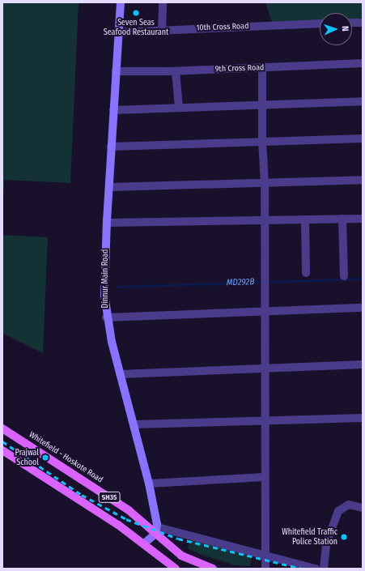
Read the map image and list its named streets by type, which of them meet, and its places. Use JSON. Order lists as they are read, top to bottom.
{
  "streets": {
    "main road": ["Whitefield - Hoskote Road", "SH35"],
    "street": ["10th Cross Road", "9th Cross Road", "Dinnur Main Road"]
  },
  "crossings": [
    ["10th Cross Road", "Dinnur Main Road"],
    ["9th Cross Road", "Dinnur Main Road"],
    ["Dinnur Main Road", "Whitefield - Hoskote Road"]
  ],
  "water": ["MD292B"],
  "places": ["Seven Seas Seafood Restaurant", "Prajwal School", "Whitefield Traffic Police Station"],
  "north": "right"
}
